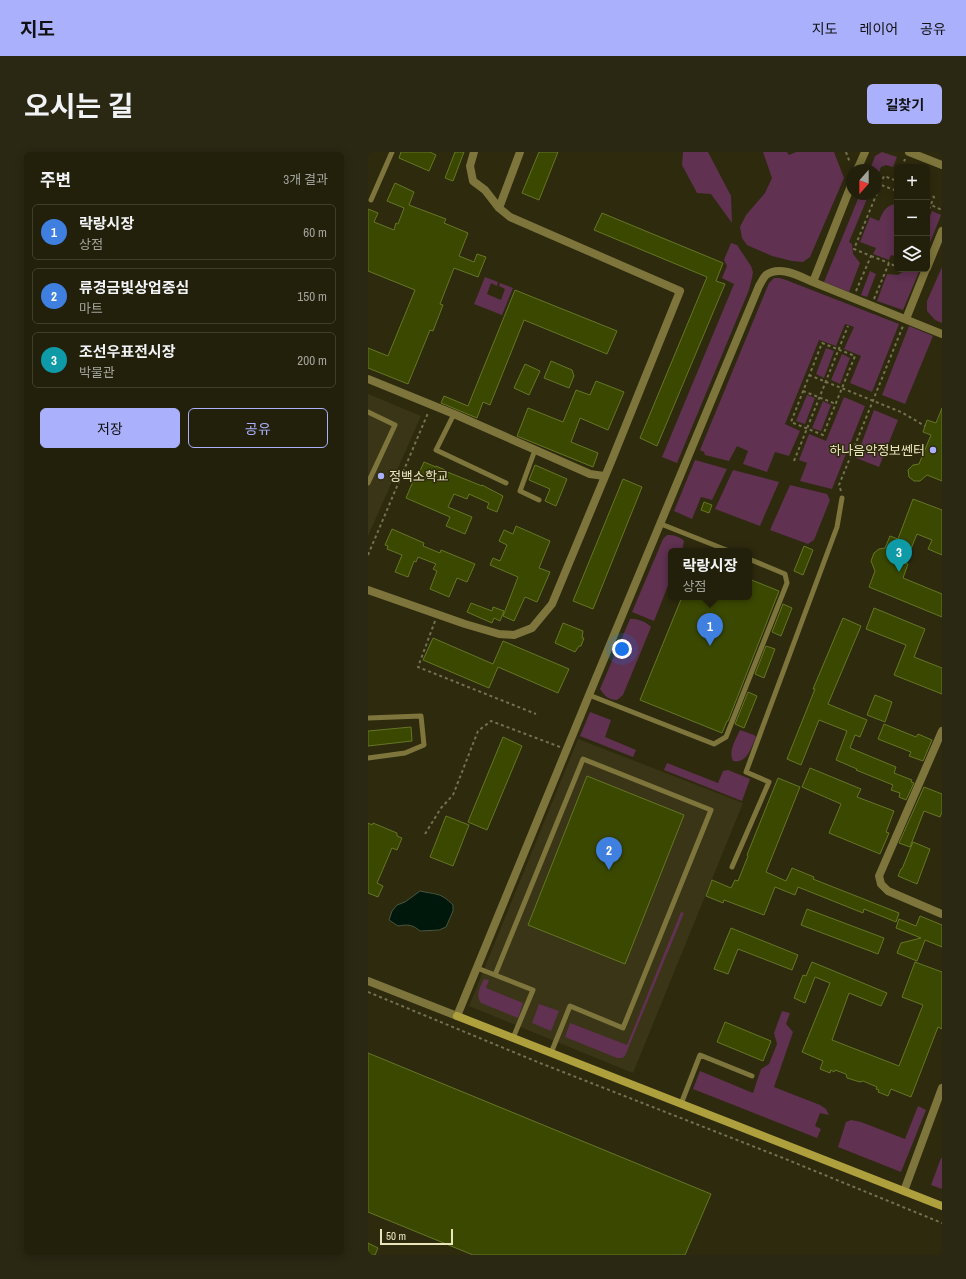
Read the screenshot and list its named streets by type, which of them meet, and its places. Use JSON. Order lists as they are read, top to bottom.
{
  "places": ["하나음악정보쎈터", "정백소학교"],
  "scale_bar": "50 m",
  "north": "bottom",
  "page": {
    "header": "지도",
    "nav": ["지도", "레이어", "공유"],
    "title": "오시는 길",
    "buttons": [
      "길찾기",
      ["저장", "공유"]
    ],
    "heading": ["주변", "3개 결과"],
    "map_buttons": ["+", "−"],
    "list": [
      {
        "mark": "1",
        "name": "락랑시장",
        "note": "상점",
        "value": "60 m"
      },
      {
        "mark": "2",
        "name": "류경금빛상업중심",
        "note": "마트",
        "value": "150 m"
      },
      {
        "mark": "3",
        "name": "조선우표전시장",
        "note": "박물관",
        "value": "200 m"
      }
    ],
    "pins": ["3", "1", "2"],
    "popup": ["락랑시장", "상점"],
    "scale": "50 m"
  }
}
